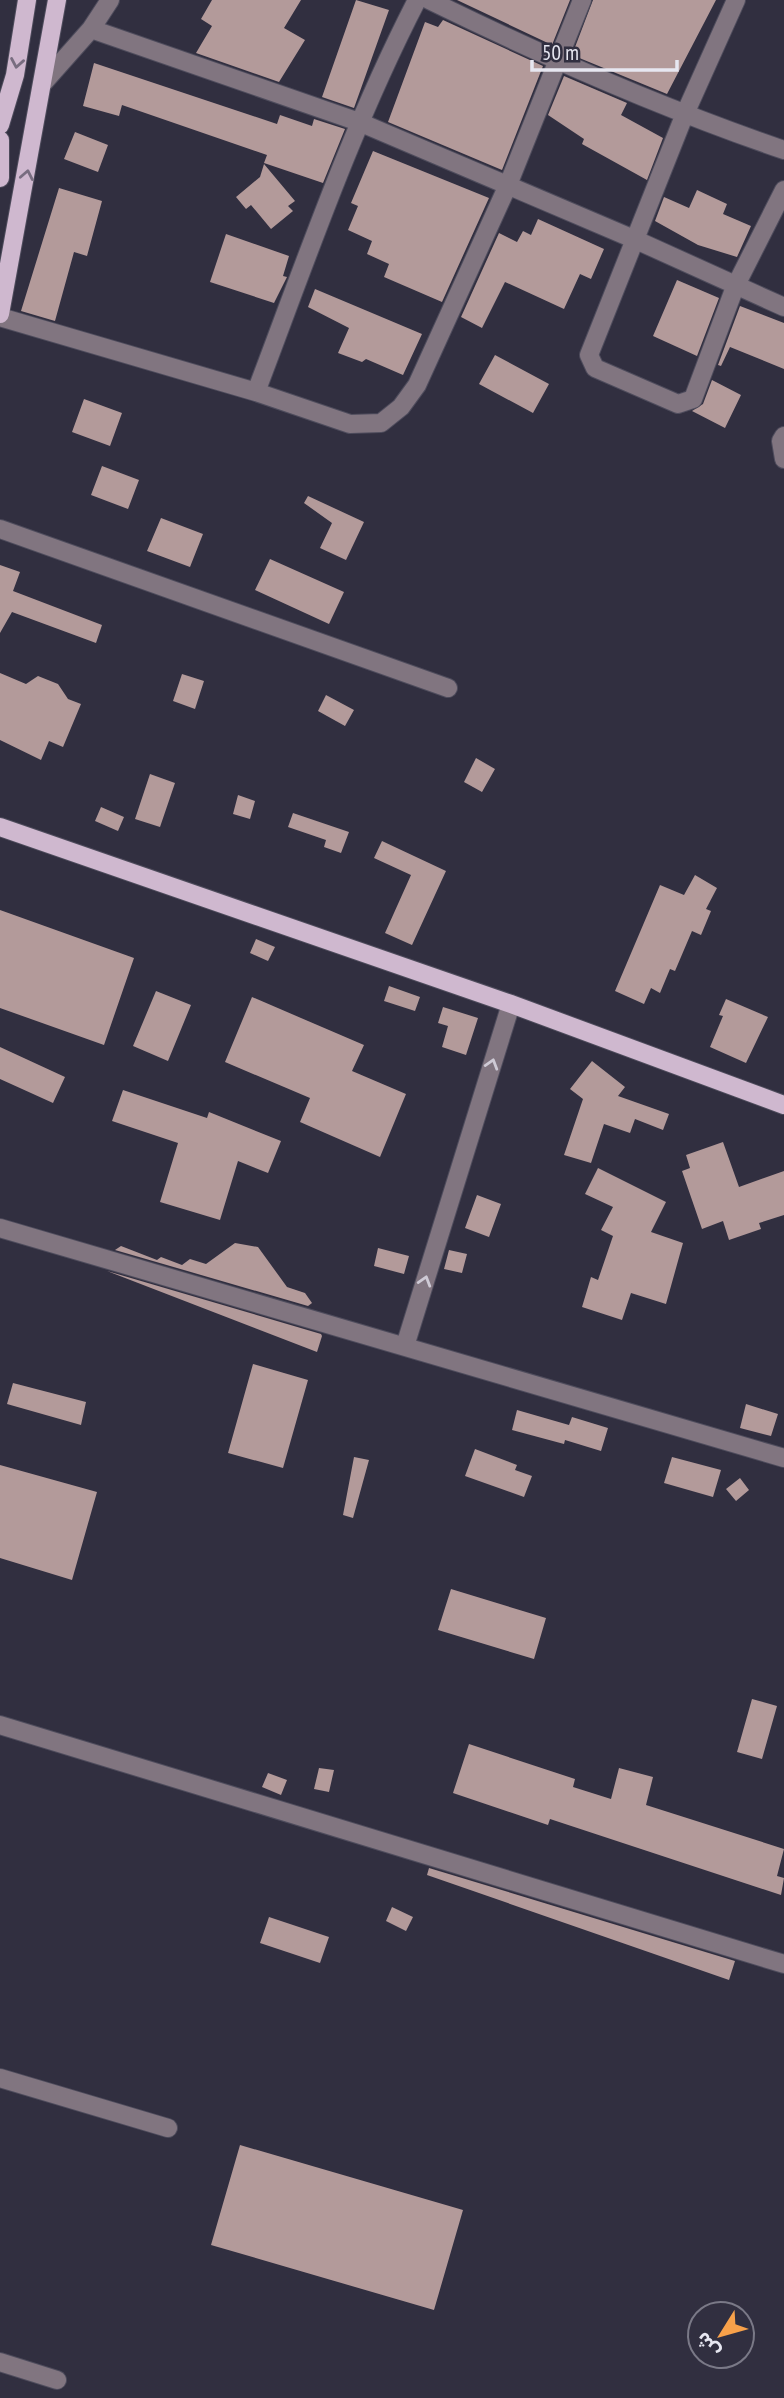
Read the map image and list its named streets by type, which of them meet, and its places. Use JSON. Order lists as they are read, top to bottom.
{
  "scale_bar": "50 m",
  "north": "bottom left"
}
